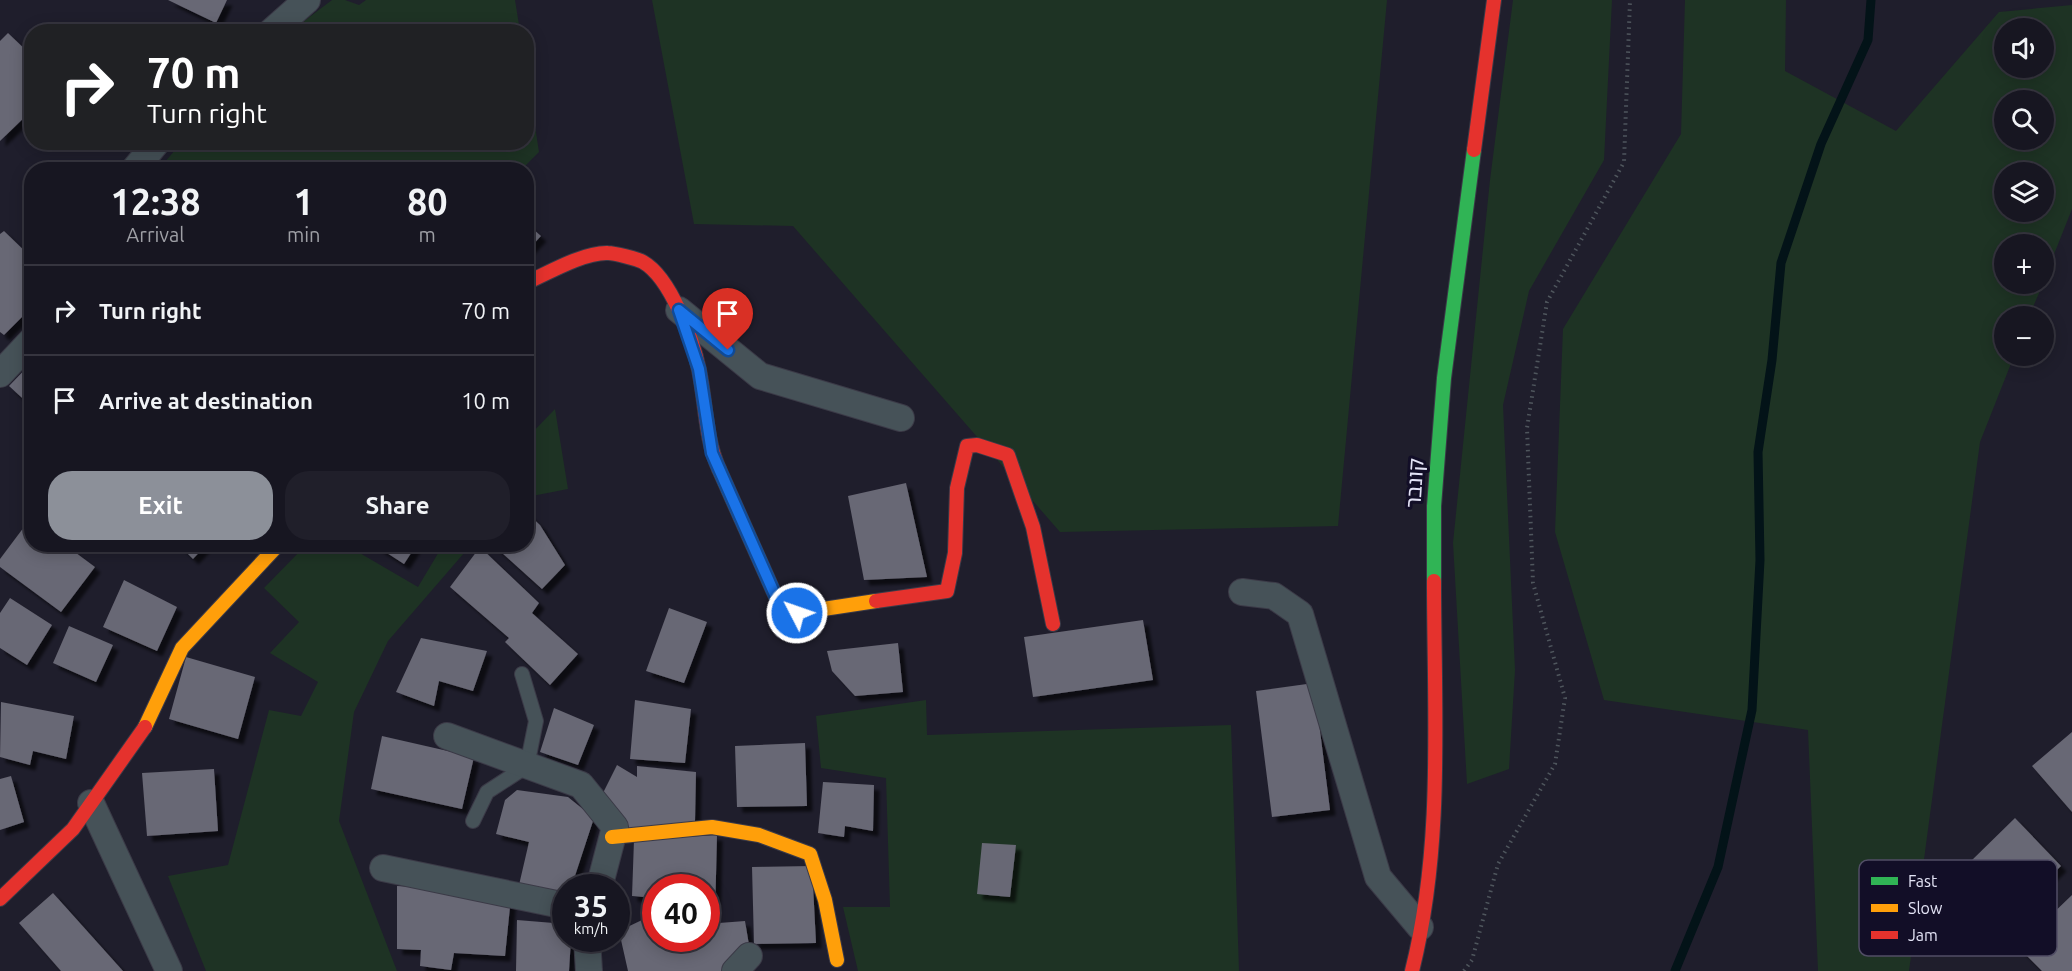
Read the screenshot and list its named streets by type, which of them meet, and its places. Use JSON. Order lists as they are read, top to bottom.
{
  "streets": {
    "street": ["קונבר"]
  },
  "legend": ["Fast", "Slow", "Jam"],
  "page": {
    "map_buttons": ["+", "−"],
    "turn": ["70 m", "Turn right"],
    "eta": [
      "12:38",
      "Arrival",
      "1",
      "min",
      "80",
      "m"
    ],
    "list": [
      {
        "name": "Turn right",
        "value": "70 m"
      },
      {
        "name": "Arrive at destination",
        "value": "10 m"
      }
    ],
    "buttons": ["Exit", "Share"],
    "speed": "35 km/h",
    "limit": "40"
  }
}
